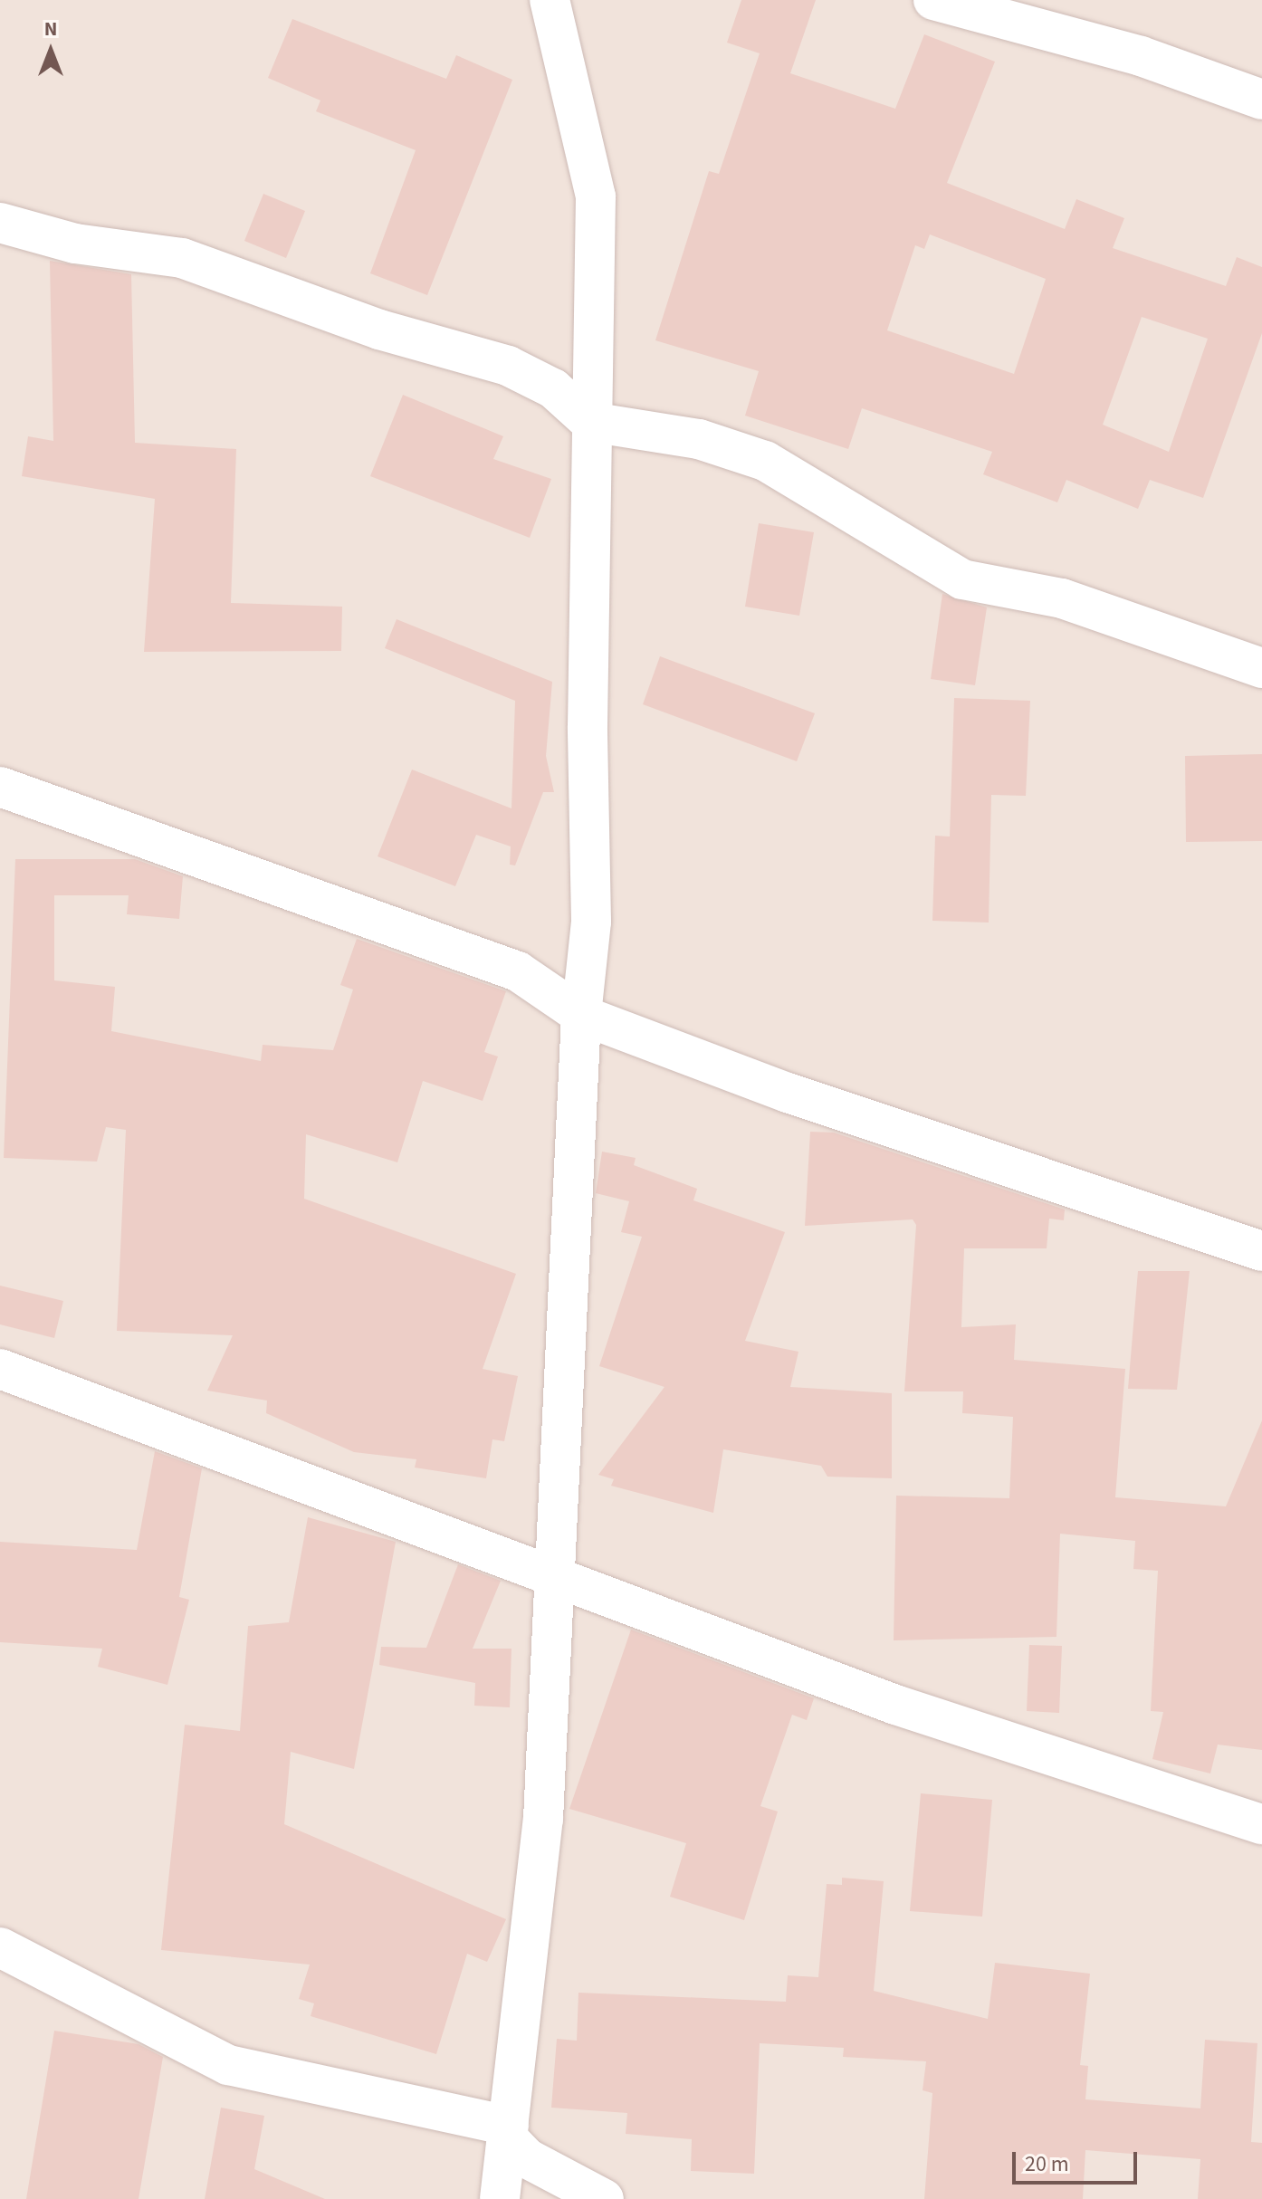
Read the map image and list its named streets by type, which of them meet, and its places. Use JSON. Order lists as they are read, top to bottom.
{
  "scale_bar": "20 m",
  "north": "top"
}
